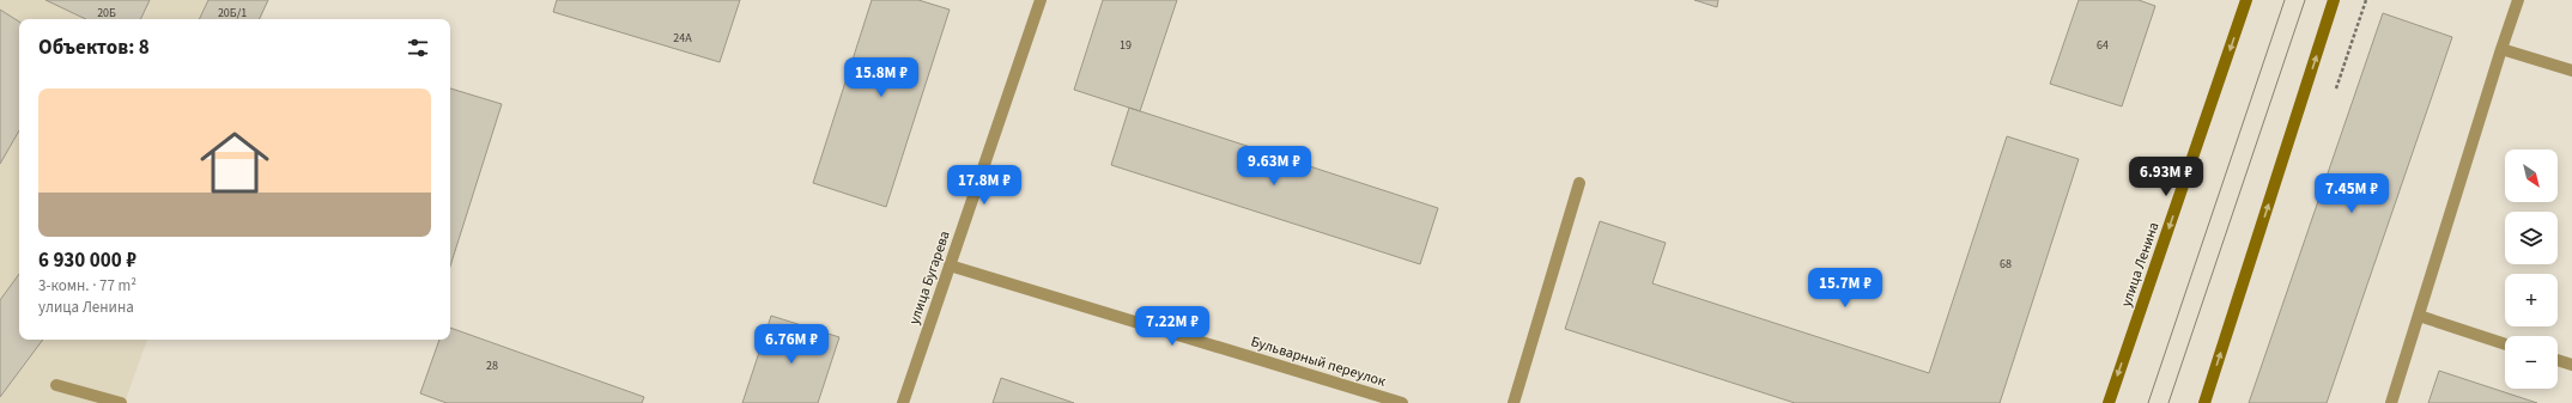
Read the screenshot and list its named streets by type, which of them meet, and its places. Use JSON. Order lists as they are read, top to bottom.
{
  "streets": {
    "main road": ["улица Ленина"],
    "street": ["улица Бугарева", "Бульварный переулок"]
  },
  "crossings": [
    ["улица Бугарева", "Бульварный переулок"]
  ],
  "house_numbers": [
    "20Б",
    "20Б/1",
    "24А",
    "19",
    "64",
    "68",
    "28"
  ],
  "north": "bottom right",
  "page": {
    "heading": "Объектов: 8",
    "price": [
      "15.8M ₽",
      "9.63M ₽",
      "6.93M ₽",
      "17.8M ₽",
      "7.45M ₽",
      "15.7M ₽",
      "7.22M ₽",
      "6.76M ₽"
    ],
    "list": [
      {
        "name": "6 930 000 ₽",
        "note": "3-комн. · 77 m² · улица Ленина"
      }
    ],
    "map_buttons": ["+", "−"]
  }
}
